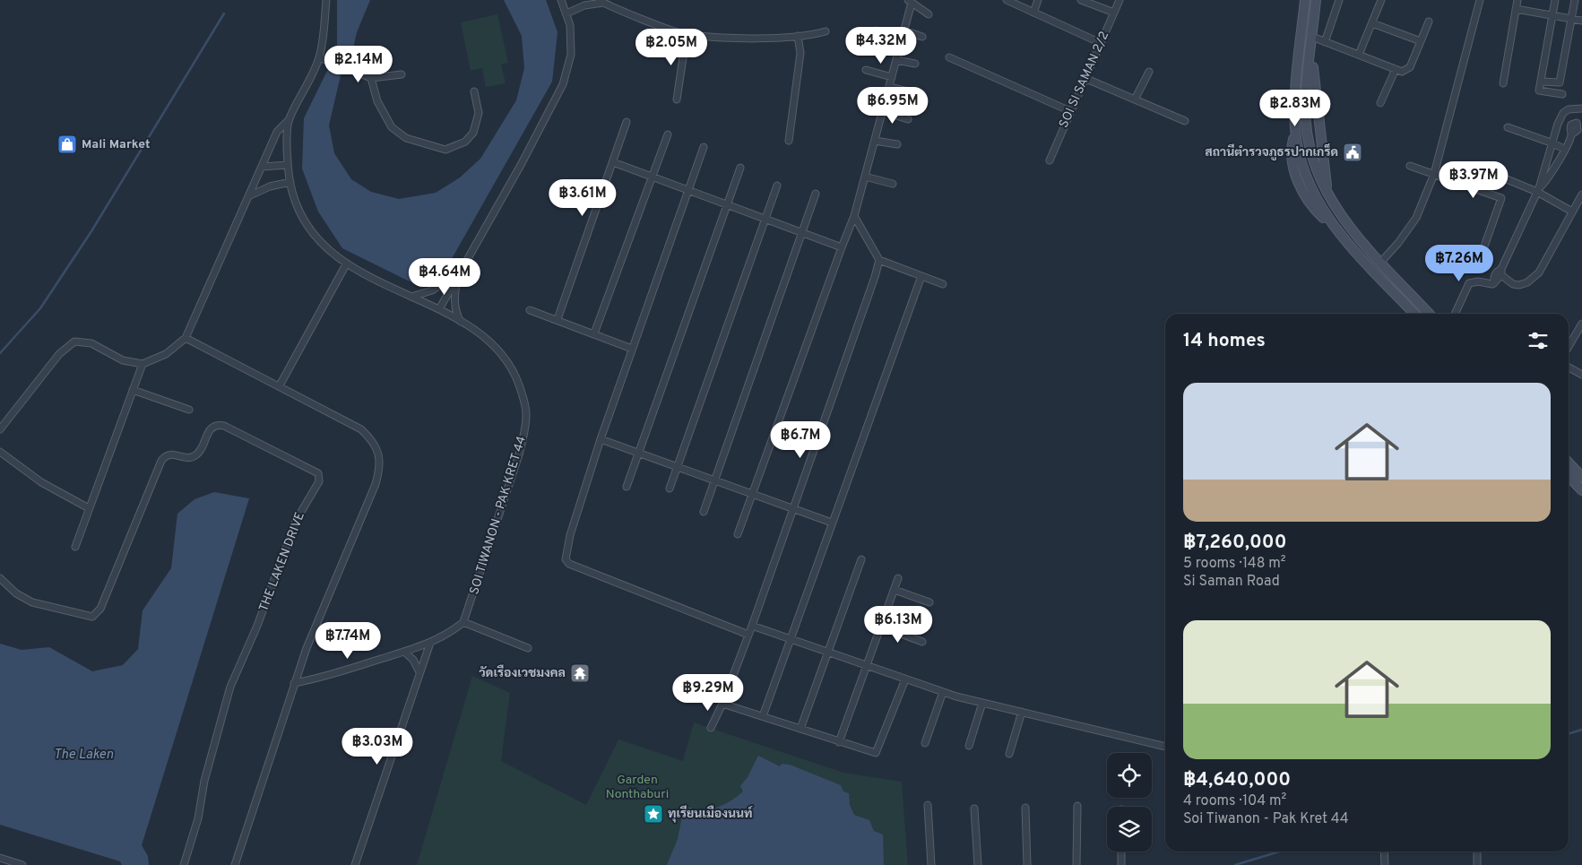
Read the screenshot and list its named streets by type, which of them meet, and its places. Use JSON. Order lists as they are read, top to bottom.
{
  "streets": {
    "street": ["SOI SI SAMAN 2/2", "SOI TIWANON - PAK KRET 44", "THE LAKEN DRIVE"]
  },
  "water": ["The Laken"],
  "parks": ["Garden Nonthaburi"],
  "places": {
    "shop": ["Mali Market"],
    "public building": ["สถานีตำรวจภูธรปากเกร็ด"],
    "temple": ["วัดเรืองเวชมงคล"],
    "place": ["ทุเรียนเมืองนนท์"]
  },
  "page": {
    "price": [
      "฿4.32M",
      "฿2.05M",
      "฿2.14M",
      "฿6.95M",
      "฿2.83M",
      "฿3.97M",
      "฿3.61M",
      "฿7.26M",
      "฿4.64M",
      "฿6.7M",
      "฿6.13M",
      "฿7.74M",
      "฿9.29M",
      "฿3.03M"
    ],
    "heading": "14 homes",
    "list": [
      {
        "name": "฿7,260,000",
        "note": "5 rooms · 148 m² · Si Saman Road"
      },
      {
        "name": "฿4,640,000",
        "note": "4 rooms · 104 m² · Soi Tiwanon - Pak Kret 44"
      }
    ]
  }
}
